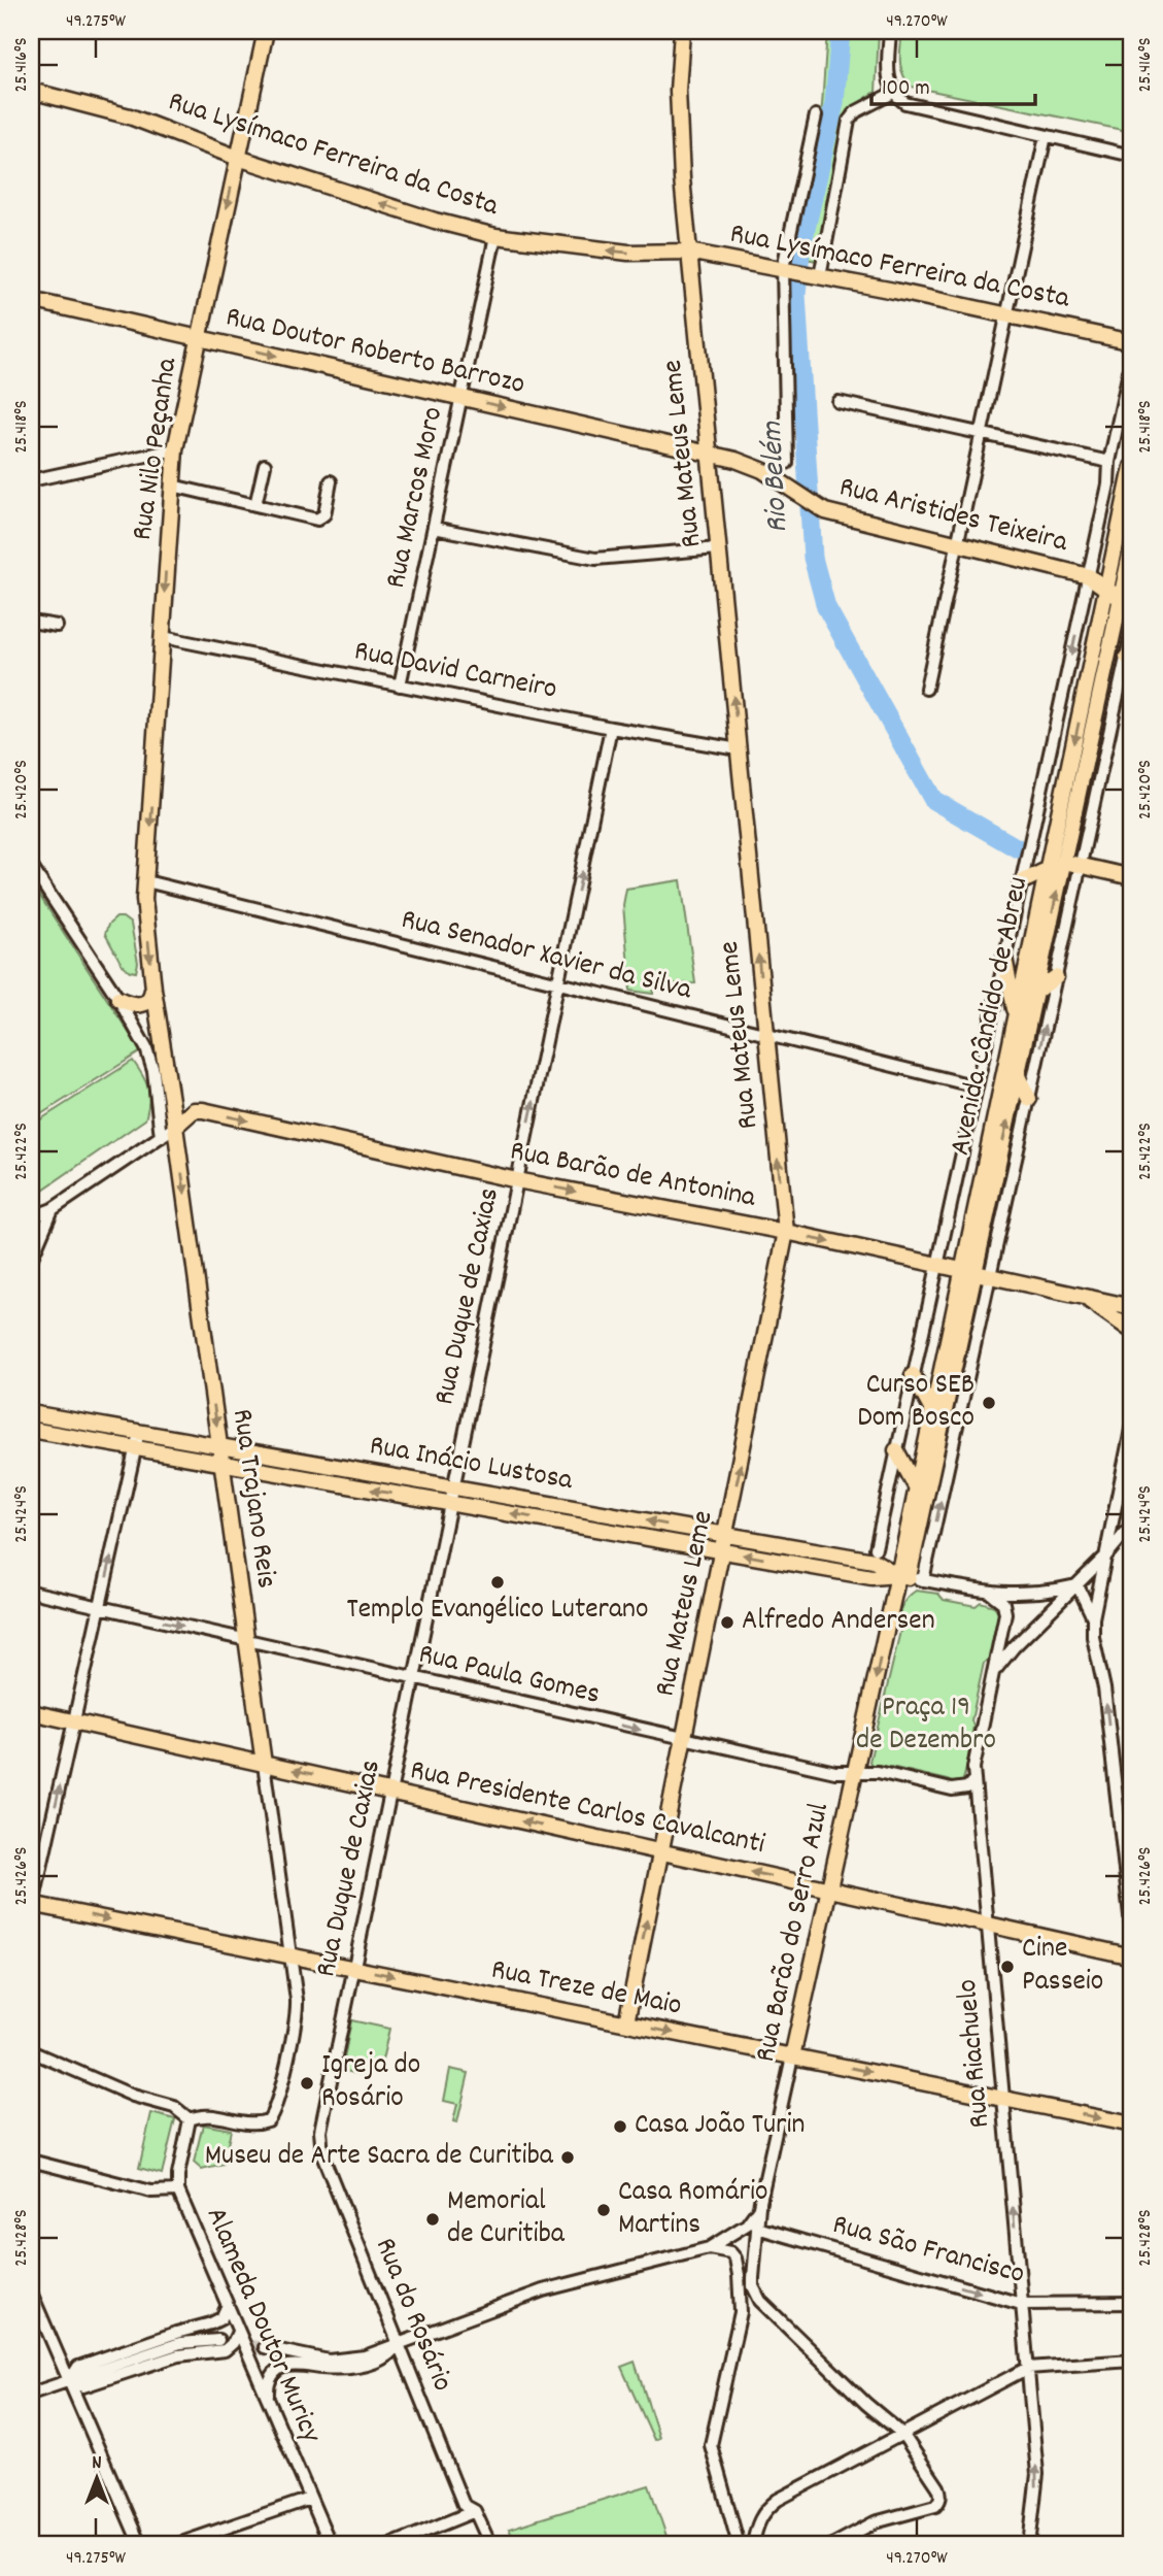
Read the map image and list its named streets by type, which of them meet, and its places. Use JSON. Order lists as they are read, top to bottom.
{
  "streets": {
    "main road": [
      "Rua Lysímaco Ferreira da Costa",
      "Rua Doutor Roberto Barrozo",
      "Rua Nilo Peçanha",
      "Rua Mateus Leme",
      "Rua Aristides Teixeira",
      "Avenida Cândido de Abreu",
      "Rua Barão de Antonina",
      "Rua Inácio Lustosa",
      "Rua Trajano Reis",
      "Rua Presidente Carlos Cavalcanti",
      "Rua Barão do Serro Azul",
      "Rua Treze de Maio"
    ],
    "street": [
      "Rua Marcos Moro",
      "Rua David Carneiro",
      "Rua Senador Xavier da Silva",
      "Rua Duque de Caxias",
      "Rua Paula Gomes",
      "Rua Riachuelo",
      "Rua São Francisco",
      "Rua do Rosário",
      "Alameda Doutor Muricy"
    ]
  },
  "crossings": [
    ["Rua Lysímaco Ferreira da Costa", "Rua Nilo Peçanha"],
    ["Rua Lysímaco Ferreira da Costa", "Rua Mateus Leme"],
    ["Rua Lysímaco Ferreira da Costa", "Rua Marcos Moro"],
    ["Rua Doutor Roberto Barrozo", "Rua Nilo Peçanha"],
    ["Rua Doutor Roberto Barrozo", "Rua Mateus Leme"],
    ["Rua Doutor Roberto Barrozo", "Rua Marcos Moro"],
    ["Rua Doutor Roberto Barrozo", "Rua Aristides Teixeira"],
    ["Rua Nilo Peçanha", "Rua David Carneiro"],
    ["Rua Nilo Peçanha", "Rua Senador Xavier da Silva"],
    ["Rua Nilo Peçanha", "Rua Trajano Reis"],
    ["Rua Mateus Leme", "Rua Aristides Teixeira"],
    ["Rua Mateus Leme", "Rua David Carneiro"],
    ["Rua Mateus Leme", "Rua Senador Xavier da Silva"],
    ["Rua Mateus Leme", "Rua Barão de Antonina"],
    ["Rua Mateus Leme", "Rua Inácio Lustosa"],
    ["Rua Mateus Leme", "Rua Paula Gomes"],
    ["Rua Mateus Leme", "Rua Presidente Carlos Cavalcanti"],
    ["Rua Mateus Leme", "Rua Treze de Maio"],
    ["Rua Marcos Moro", "Rua David Carneiro"],
    ["Rua Aristides Teixeira", "Avenida Cândido de Abreu"],
    ["Rua David Carneiro", "Rua Duque de Caxias"],
    ["Rua Senador Xavier da Silva", "Avenida Cândido de Abreu"],
    ["Rua Senador Xavier da Silva", "Rua Duque de Caxias"],
    ["Rua Senador Xavier da Silva", "Rua Trajano Reis"],
    ["Avenida Cândido de Abreu", "Rua Barão de Antonina"],
    ["Avenida Cândido de Abreu", "Rua Inácio Lustosa"],
    ["Avenida Cândido de Abreu", "Rua Barão do Serro Azul"],
    ["Rua Barão de Antonina", "Rua Duque de Caxias"],
    ["Rua Barão de Antonina", "Rua Trajano Reis"],
    ["Rua Duque de Caxias", "Rua Inácio Lustosa"],
    ["Rua Duque de Caxias", "Rua Paula Gomes"],
    ["Rua Duque de Caxias", "Rua Presidente Carlos Cavalcanti"],
    ["Rua Duque de Caxias", "Rua Treze de Maio"],
    ["Rua Duque de Caxias", "Rua do Rosário"],
    ["Rua Inácio Lustosa", "Rua Trajano Reis"],
    ["Rua Inácio Lustosa", "Rua Barão do Serro Azul"],
    ["Rua Inácio Lustosa", "Rua Riachuelo"],
    ["Rua Trajano Reis", "Rua Paula Gomes"],
    ["Rua Trajano Reis", "Rua Presidente Carlos Cavalcanti"],
    ["Rua Trajano Reis", "Rua Treze de Maio"],
    ["Rua Trajano Reis", "Alameda Doutor Muricy"],
    ["Rua Paula Gomes", "Rua Barão do Serro Azul"],
    ["Rua Paula Gomes", "Rua Riachuelo"],
    ["Rua Presidente Carlos Cavalcanti", "Rua Barão do Serro Azul"],
    ["Rua Presidente Carlos Cavalcanti", "Rua Riachuelo"],
    ["Rua Barão do Serro Azul", "Rua Treze de Maio"],
    ["Rua Barão do Serro Azul", "Rua São Francisco"],
    ["Rua Treze de Maio", "Rua Riachuelo"],
    ["Rua Riachuelo", "Rua São Francisco"]
  ],
  "one_way": [
    "Rua Lysímaco Ferreira da Costa",
    "Rua Doutor Roberto Barrozo",
    "Rua Nilo Peçanha",
    "Rua Mateus Leme",
    "Rua Barão de Antonina",
    "Rua Paula Gomes",
    "Rua Presidente Carlos Cavalcanti",
    "Rua Treze de Maio",
    "Rua Riachuelo",
    "Rua São Francisco"
  ],
  "water": ["Rio Belém"],
  "parks": ["Praça 19 de Dezembro"],
  "places": [
    "Curso SEB Dom Bosco",
    "Templo Evangélico Luterano",
    "Alfredo Andersen",
    "Cine Passeio",
    "Igreja do Rosário",
    "Casa João Turin",
    "Museu de Arte Sacra de Curitiba",
    "Casa Romário Martins",
    "Memorial de Curitiba"
  ],
  "scale_bar": "100 m",
  "north": "top",
  "coordinates": [
    "49.275°W",
    "49.270°W",
    "25.416°S",
    "25.418°S",
    "25.420°S",
    "25.422°S",
    "25.424°S",
    "25.426°S",
    "25.428°S"
  ]
}
